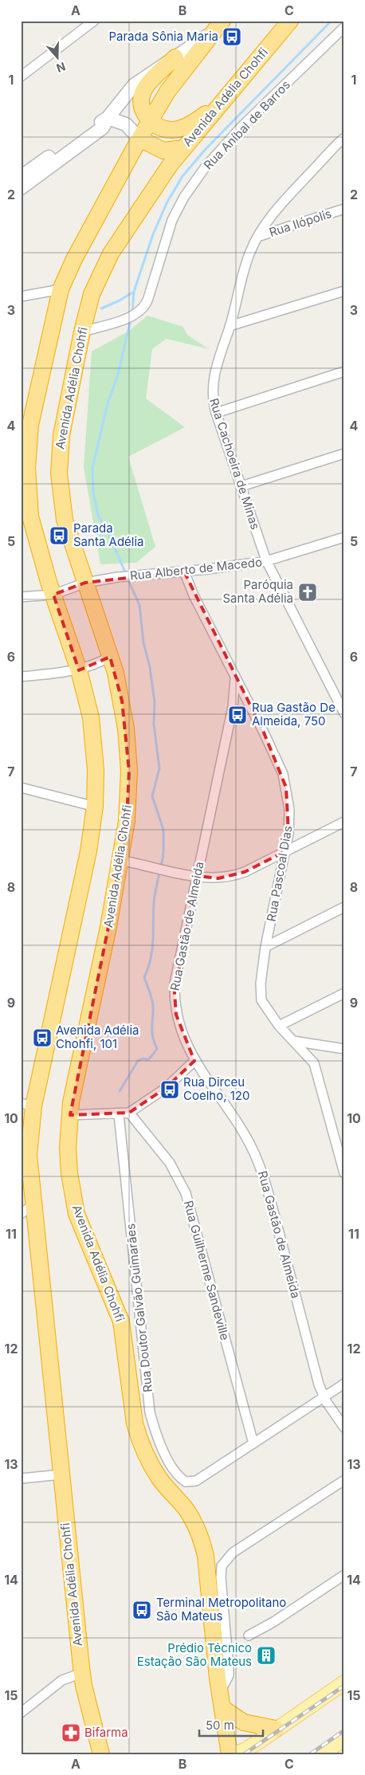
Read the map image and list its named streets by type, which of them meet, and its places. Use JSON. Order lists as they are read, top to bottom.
{
  "streets": {
    "highway": ["Avenida Adélia Chohfi"],
    "street": [
      "Rua Aníbal de Barros",
      "Rua Ilópolis",
      "Rua Cachoeira de Minas",
      "Rua Alberto de Macedo",
      "Rua Pascoal Dias",
      "Rua Gastão de Almeida",
      "Rua Guilherme Sandeville",
      "Rua Doutor Galvão Guimarães"
    ]
  },
  "crossings": [
    ["Avenida Adélia Chohfi", "Rua Aníbal de Barros"],
    ["Avenida Adélia Chohfi", "Rua Alberto de Macedo"],
    ["Rua Ilópolis", "Rua Cachoeira de Minas"],
    ["Rua Cachoeira de Minas", "Rua Alberto de Macedo"],
    ["Rua Alberto de Macedo", "Rua Pascoal Dias"],
    ["Rua Pascoal Dias", "Rua Gastão de Almeida"],
    ["Rua Guilherme Sandeville", "Rua Doutor Galvão Guimarães"]
  ],
  "places": {
    "bus stop": [
      "Parada Sônia Maria",
      "Parada Santa Adélia",
      "Rua Gastão De Almeida, 750",
      "Avenida Adélia Chohfi, 101",
      "Rua Dirceu Coelho, 120",
      "Terminal Metropolitano São Mateus"
    ],
    "church": ["Paróquia Santa Adélia"],
    "building": ["Prédio Técnico Estação São Mateus"],
    "pharmacy": ["Bifarma"]
  },
  "scale_bar": "50 m",
  "north": "bottom",
  "grid": {
    "columns": ["A", "B", "C"],
    "rows": [
      "1",
      "2",
      "3",
      "4",
      "5",
      "6",
      "7",
      "8",
      "9",
      "10",
      "11",
      "12",
      "13",
      "14",
      "15"
    ]
  }
}
